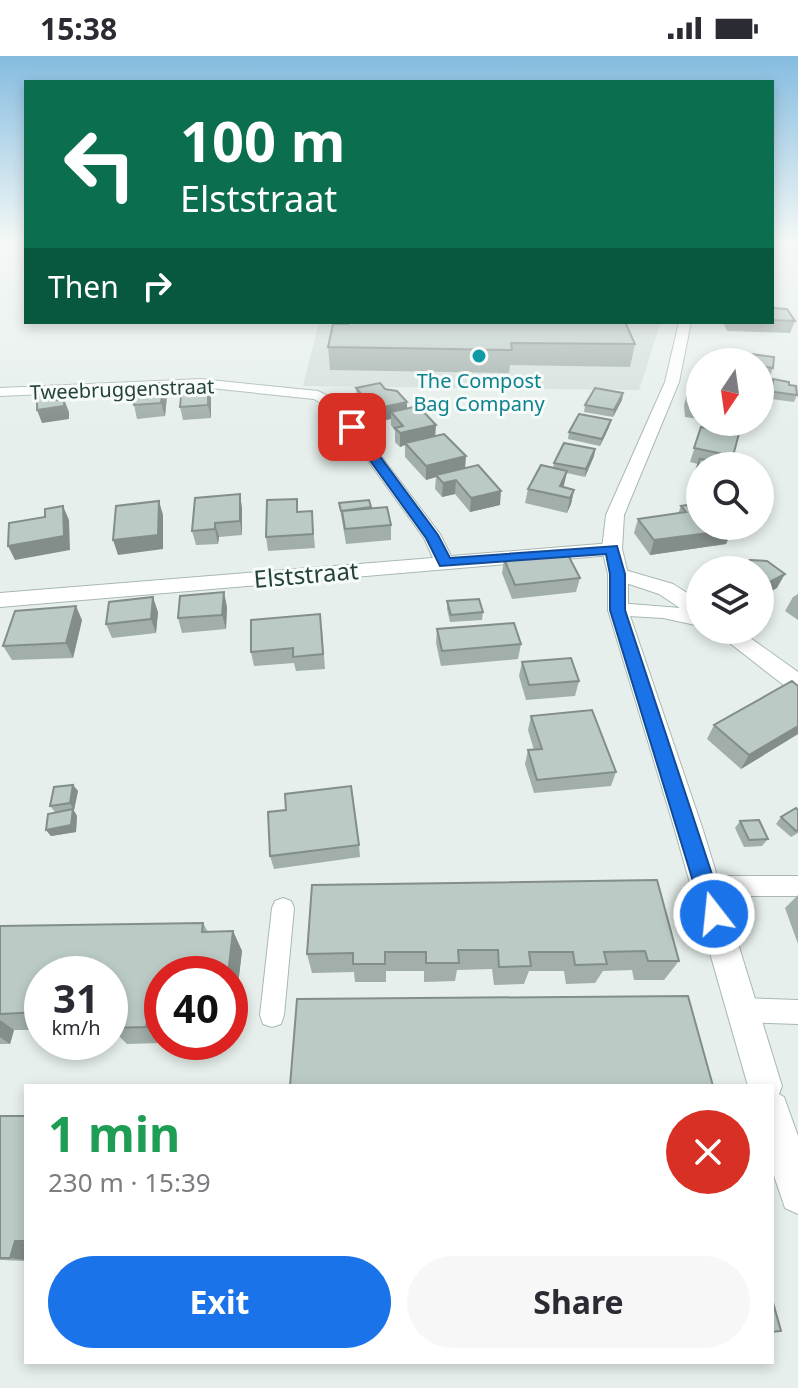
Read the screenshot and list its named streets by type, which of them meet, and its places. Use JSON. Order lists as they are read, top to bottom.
{
  "streets": {
    "street": ["Tweebruggenstraat", "Elststraat"]
  },
  "crossings": [
    ["Tweebruggenstraat", "Elststraat"]
  ],
  "places": ["The Compost Bag Company"],
  "north": "bottom",
  "page": {
    "status": "15:38",
    "turn": ["100 m", "Elststraat"],
    "then": "Then",
    "speed": "31 km/h",
    "limit": "40",
    "heading": ["1 min", "230 m · 15:39"],
    "buttons": ["Exit", "Share"]
  }
}
